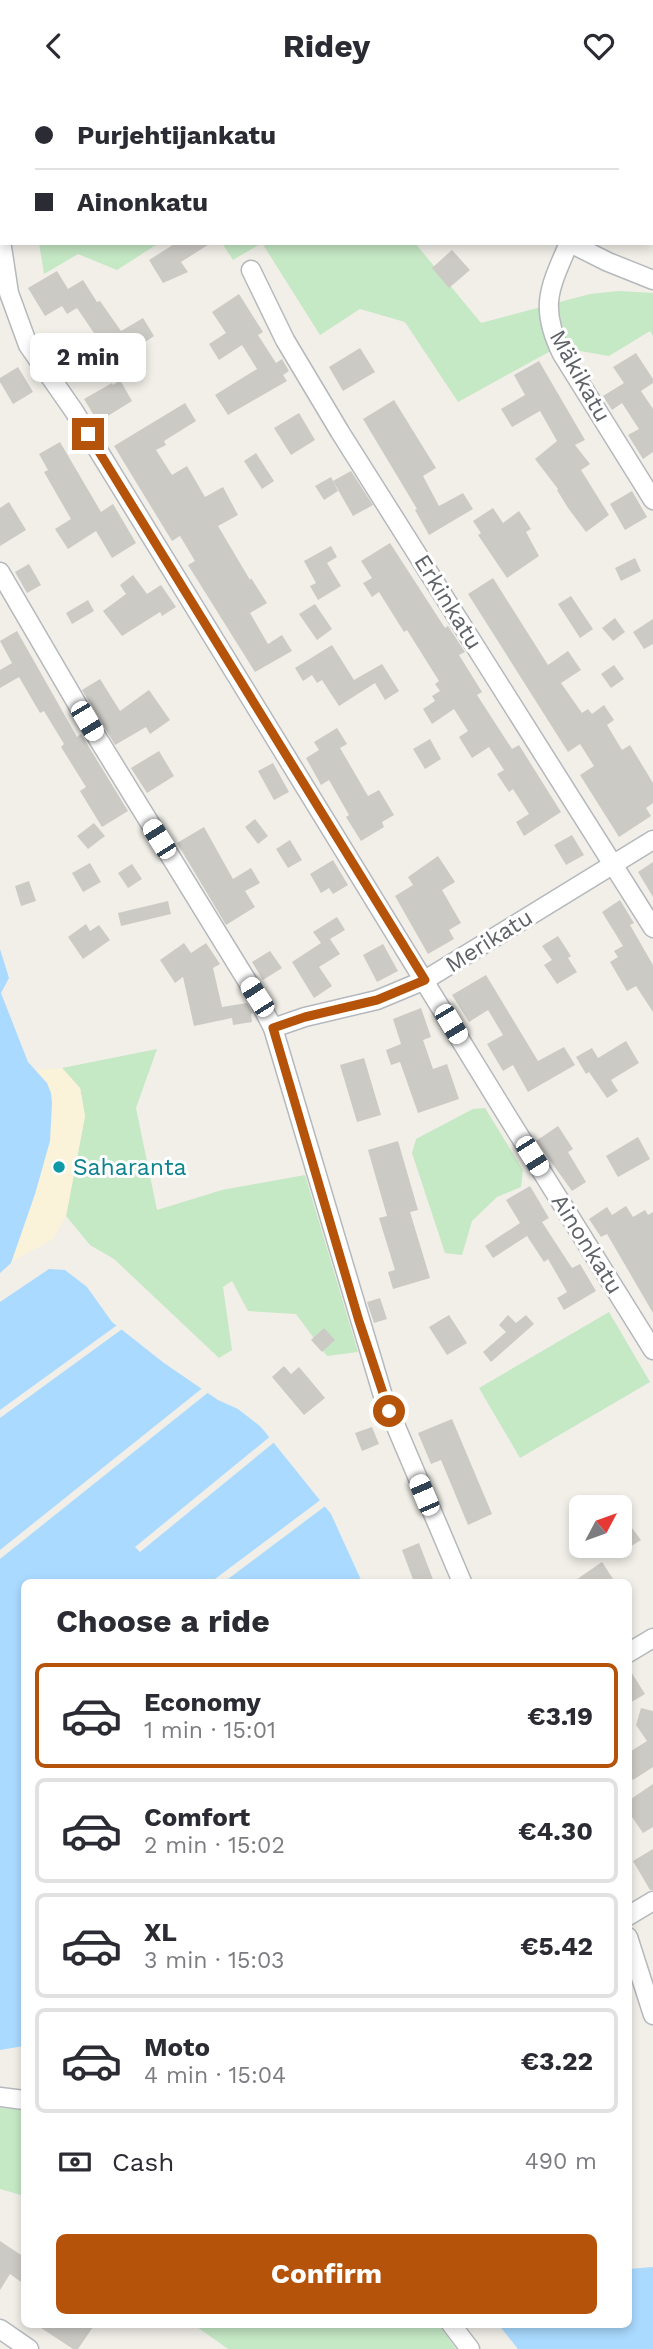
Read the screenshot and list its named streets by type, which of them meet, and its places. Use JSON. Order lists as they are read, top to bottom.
{
  "streets": {
    "street": [
      "Mäkikatu",
      "Erkinkatu",
      "Merikatu",
      "Ainonkatu"
    ]
  },
  "crossings": [
    ["Erkinkatu", "Merikatu"],
    ["Merikatu", "Ainonkatu"]
  ],
  "places": ["Saharanta"],
  "north": "top right",
  "page": {
    "header": "Ridey",
    "banner": ["Purjehtijankatu", "Ainonkatu"],
    "bubble": "2 min",
    "heading": "Choose a ride",
    "list": [
      {
        "name": "Economy",
        "note": "1 min · 15:01",
        "value": "€3.19"
      },
      {
        "name": "Comfort",
        "note": "2 min · 15:02",
        "value": "€4.30"
      },
      {
        "name": "XL",
        "note": "3 min · 15:03",
        "value": "€5.42"
      },
      {
        "name": "Moto",
        "note": "4 min · 15:04",
        "value": "€3.22"
      }
    ],
    "pay": ["Cash", "490 m"],
    "buttons": "Confirm"
  }
}
